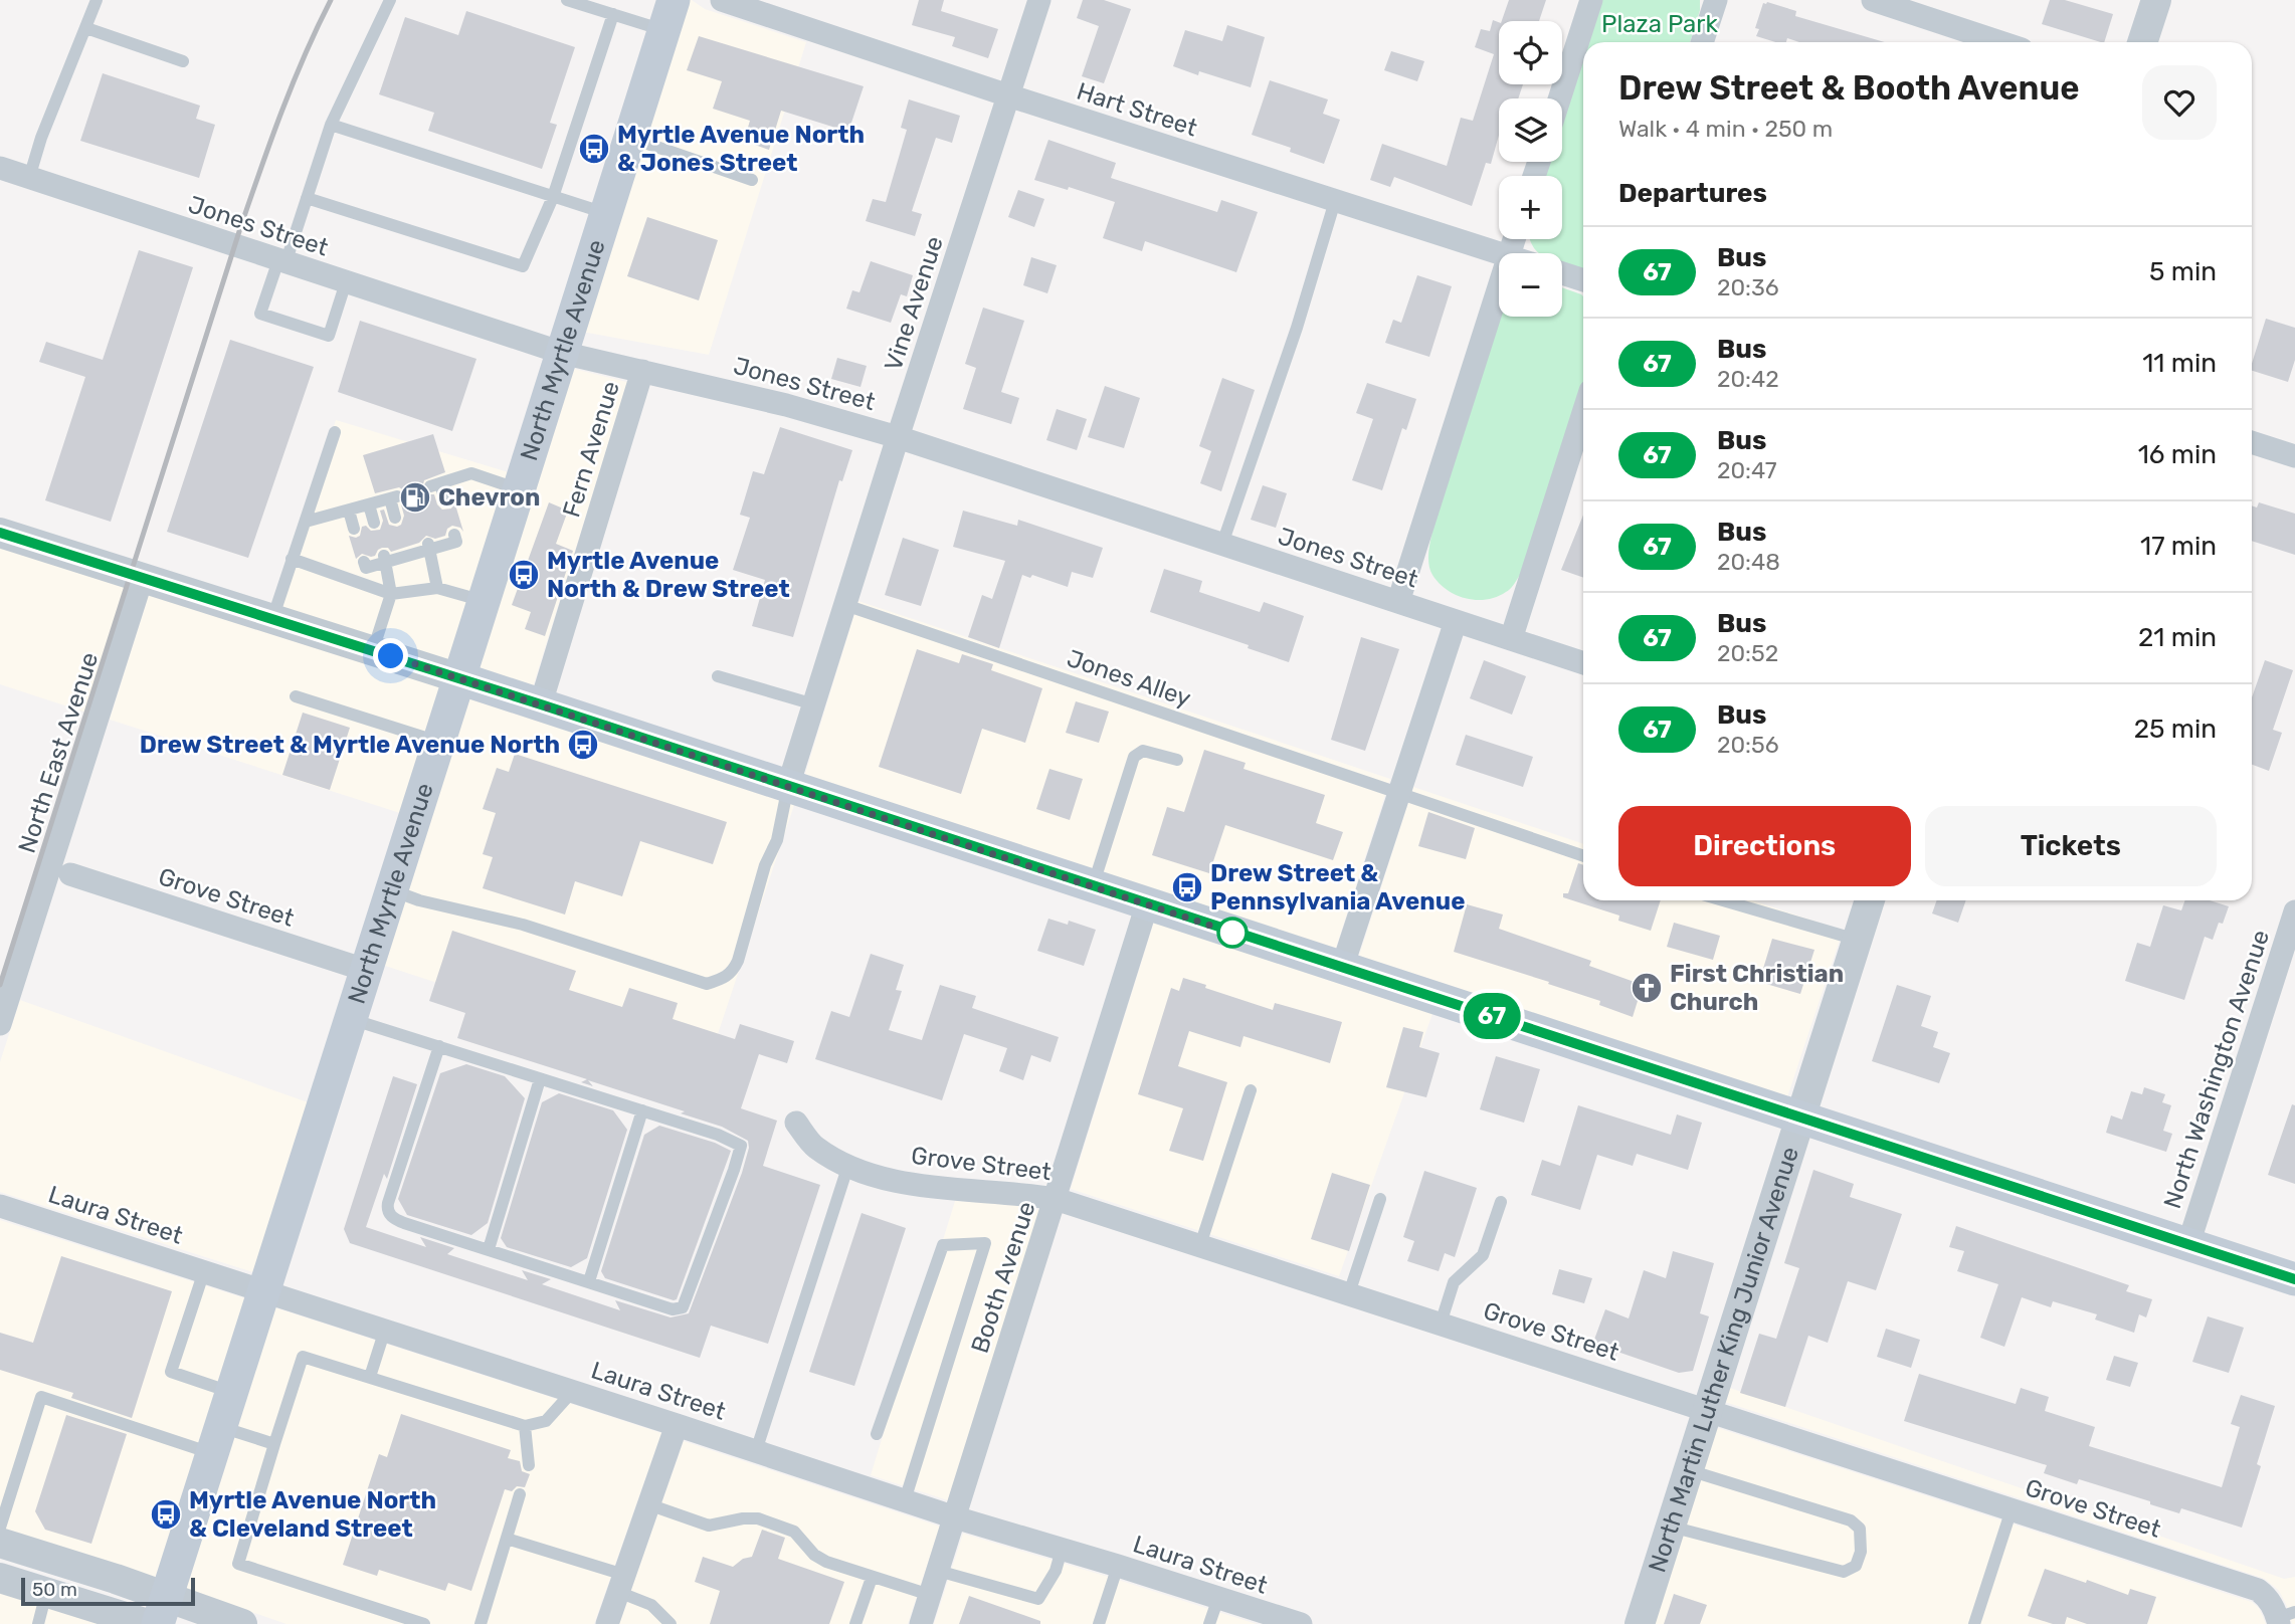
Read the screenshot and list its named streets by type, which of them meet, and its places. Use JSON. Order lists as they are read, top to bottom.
{
  "streets": {
    "main road": ["North Myrtle Avenue"],
    "street": [
      "Hart Street",
      "Jones Street",
      "Vine Avenue",
      "Fern Avenue",
      "North East Avenue",
      "Grove Street",
      "North Washington Avenue",
      "Laura Street",
      "Booth Avenue",
      "North Martin Luther King Junior Avenue"
    ],
    "lane": ["Jones Alley"]
  },
  "crossings": [
    ["Hart Street", "Vine Avenue"],
    ["Jones Street", "Vine Avenue"],
    ["Jones Street", "North Myrtle Avenue"],
    ["Jones Street", "Fern Avenue"],
    ["Vine Avenue", "Jones Alley"],
    ["North Myrtle Avenue", "Grove Street"],
    ["North Myrtle Avenue", "Laura Street"],
    ["Grove Street", "Booth Avenue"],
    ["Grove Street", "North Martin Luther King Junior Avenue"],
    ["Laura Street", "Booth Avenue"]
  ],
  "parks": ["Plaza Park"],
  "places": {
    "bus stop": [
      "Myrtle Avenue North & Jones Street",
      "Myrtle Avenue North & Drew Street",
      "Drew Street & Myrtle Avenue North",
      "Drew Street & Pennsylvania Avenue",
      "Myrtle Avenue North & Cleveland Street"
    ],
    "fuel station": ["Chevron"],
    "church": ["First Christian Church"]
  },
  "lines": ["bus line 67"],
  "scale_bar": "50 m",
  "page": {
    "on_map": "67",
    "map_buttons": ["+", "−"],
    "heading": [
      ["Drew Street & Booth Avenue", "Walk · 4 min · 250 m"],
      "Departures"
    ],
    "list": [
      {
        "mark": "67",
        "name": "Bus",
        "note": "20:36",
        "value": "5 min"
      },
      {
        "mark": "67",
        "name": "Bus",
        "note": "20:42",
        "value": "11 min"
      },
      {
        "mark": "67",
        "name": "Bus",
        "note": "20:47",
        "value": "16 min"
      },
      {
        "mark": "67",
        "name": "Bus",
        "note": "20:48",
        "value": "17 min"
      },
      {
        "mark": "67",
        "name": "Bus",
        "note": "20:52",
        "value": "21 min"
      },
      {
        "mark": "67",
        "name": "Bus",
        "note": "20:56",
        "value": "25 min"
      }
    ],
    "buttons": ["Directions", "Tickets"],
    "scale": "50 m"
  }
}
